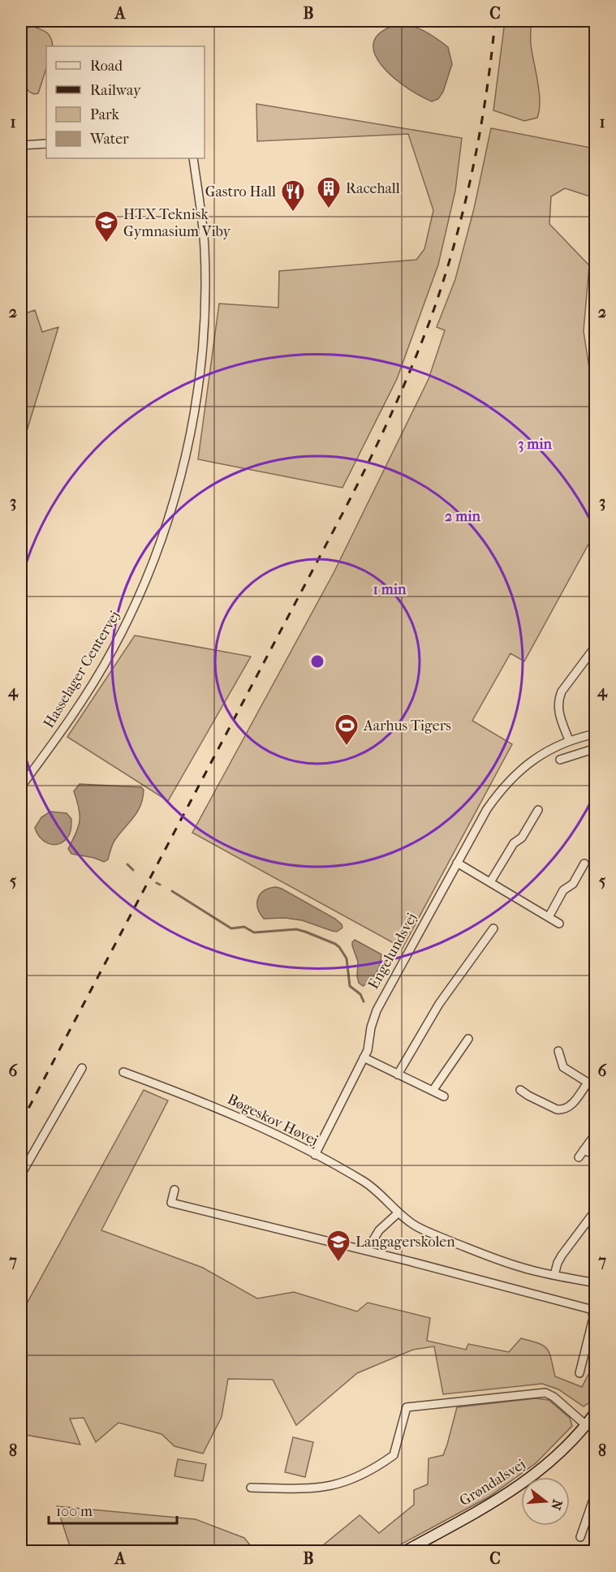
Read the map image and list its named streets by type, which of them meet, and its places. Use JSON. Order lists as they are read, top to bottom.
{
  "streets": {
    "street": [
      "Hasselager Centervej",
      "Engelundsvej",
      "Bøgeskov Høvej",
      "Grøndalsvej"
    ]
  },
  "crossings": [
    ["Engelundsvej", "Bøgeskov Høvej"]
  ],
  "places": {
    "building": ["Racehall"],
    "restaurant": ["Gastro Hall"],
    "school or university": ["HTX Teknisk Gymnasium Viby", "Langagerskolen"],
    "sports": ["Aarhus Tigers"]
  },
  "legend": [
    "Road",
    "Railway",
    "Park",
    "Water"
  ],
  "scale_bar": "100 m",
  "north": "right",
  "grid": {
    "columns": ["A", "B", "C"],
    "rows": [
      "1",
      "2",
      "3",
      "4",
      "5",
      "6",
      "7",
      "8"
    ]
  },
  "rings": ["3 min", "2 min", "1 min"]
}
